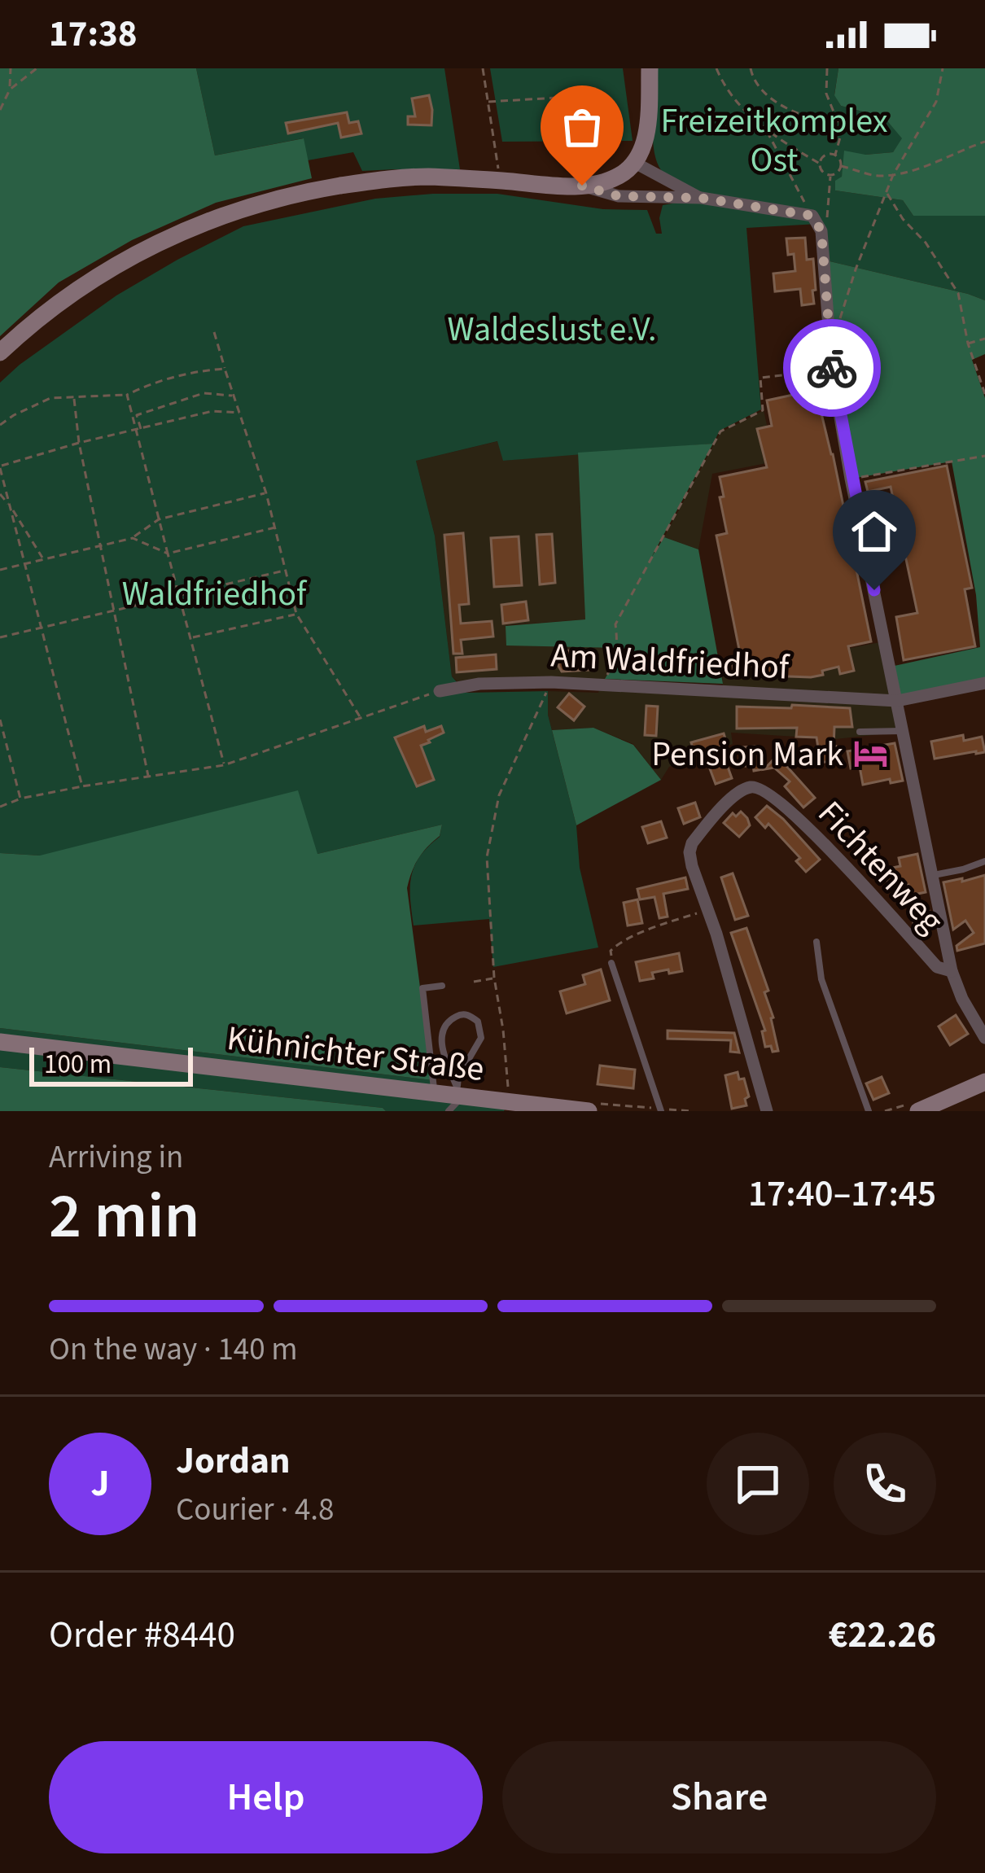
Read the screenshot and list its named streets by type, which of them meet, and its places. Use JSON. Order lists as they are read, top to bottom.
{
  "streets": {
    "main road": ["Kühnichter Straße"],
    "street": ["Am Waldfriedhof", "Fichtenweg"]
  },
  "parks": ["Freizeitkomplex Ost", "Waldeslust e.V.", "Waldfriedhof"],
  "places": {
    "hotel": ["Pension Mark"]
  },
  "scale_bar": "100 m",
  "page": {
    "status": "17:38",
    "scale": "100 m",
    "heading": ["2 min", "Arriving in", "17:40–17:45"],
    "panel": [
      "Jordan",
      "Courier · 4.8",
      "Order #8440",
      "€22.26"
    ],
    "bar": "On the way · 140 m",
    "round": "J",
    "buttons": ["Help", "Share"]
  }
}
